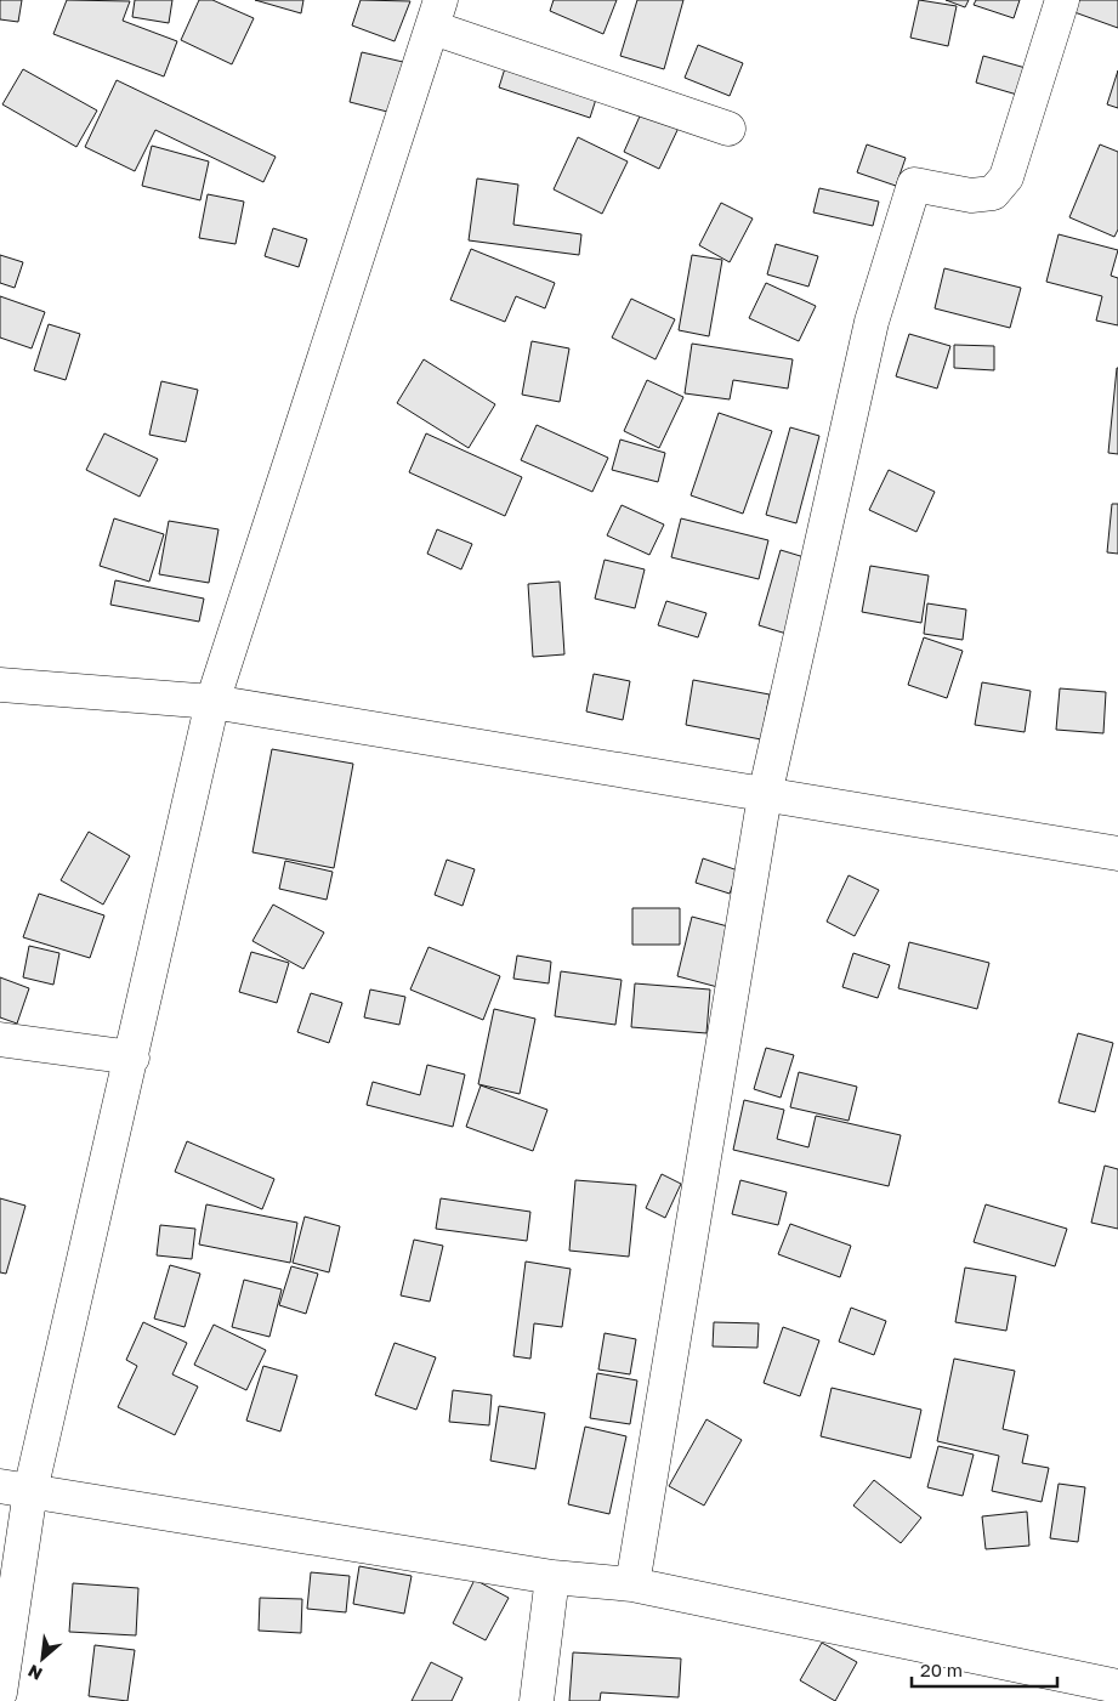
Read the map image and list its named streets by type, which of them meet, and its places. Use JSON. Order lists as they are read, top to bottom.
{
  "scale_bar": "20 m",
  "north": "bottom left"
}
